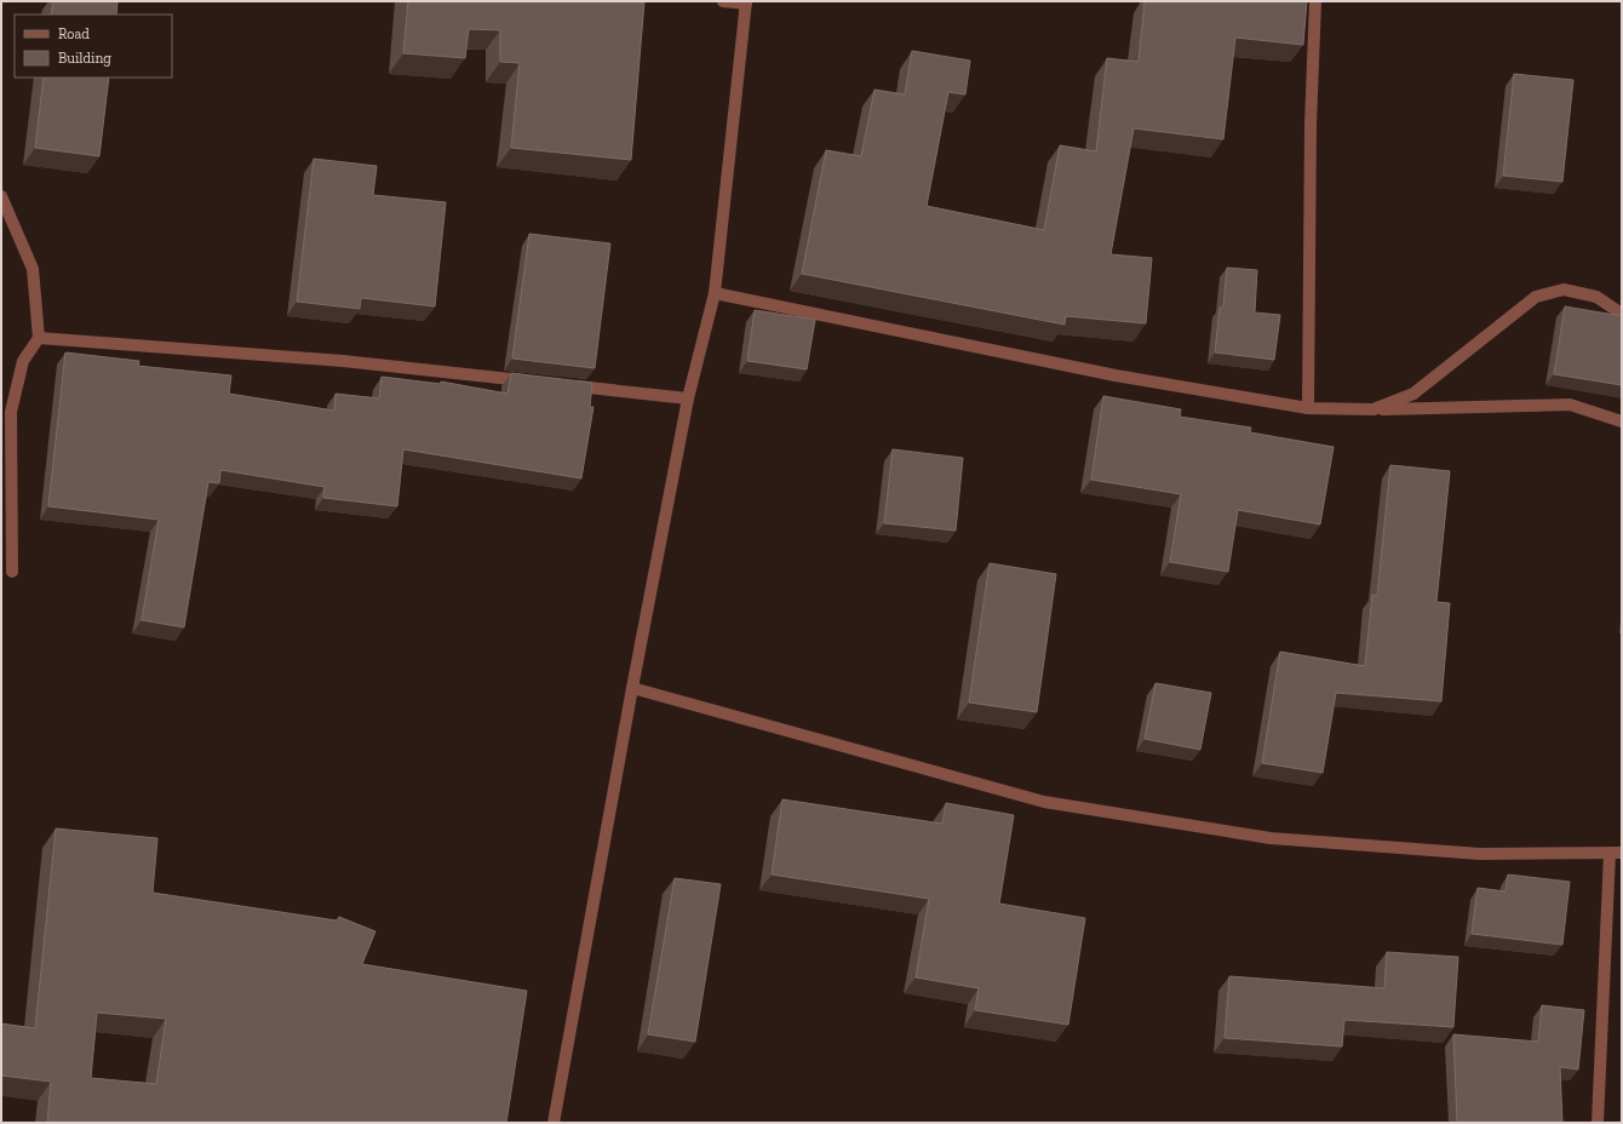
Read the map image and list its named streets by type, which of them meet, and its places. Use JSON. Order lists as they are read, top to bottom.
{
  "legend": ["Road", "Building"]
}
